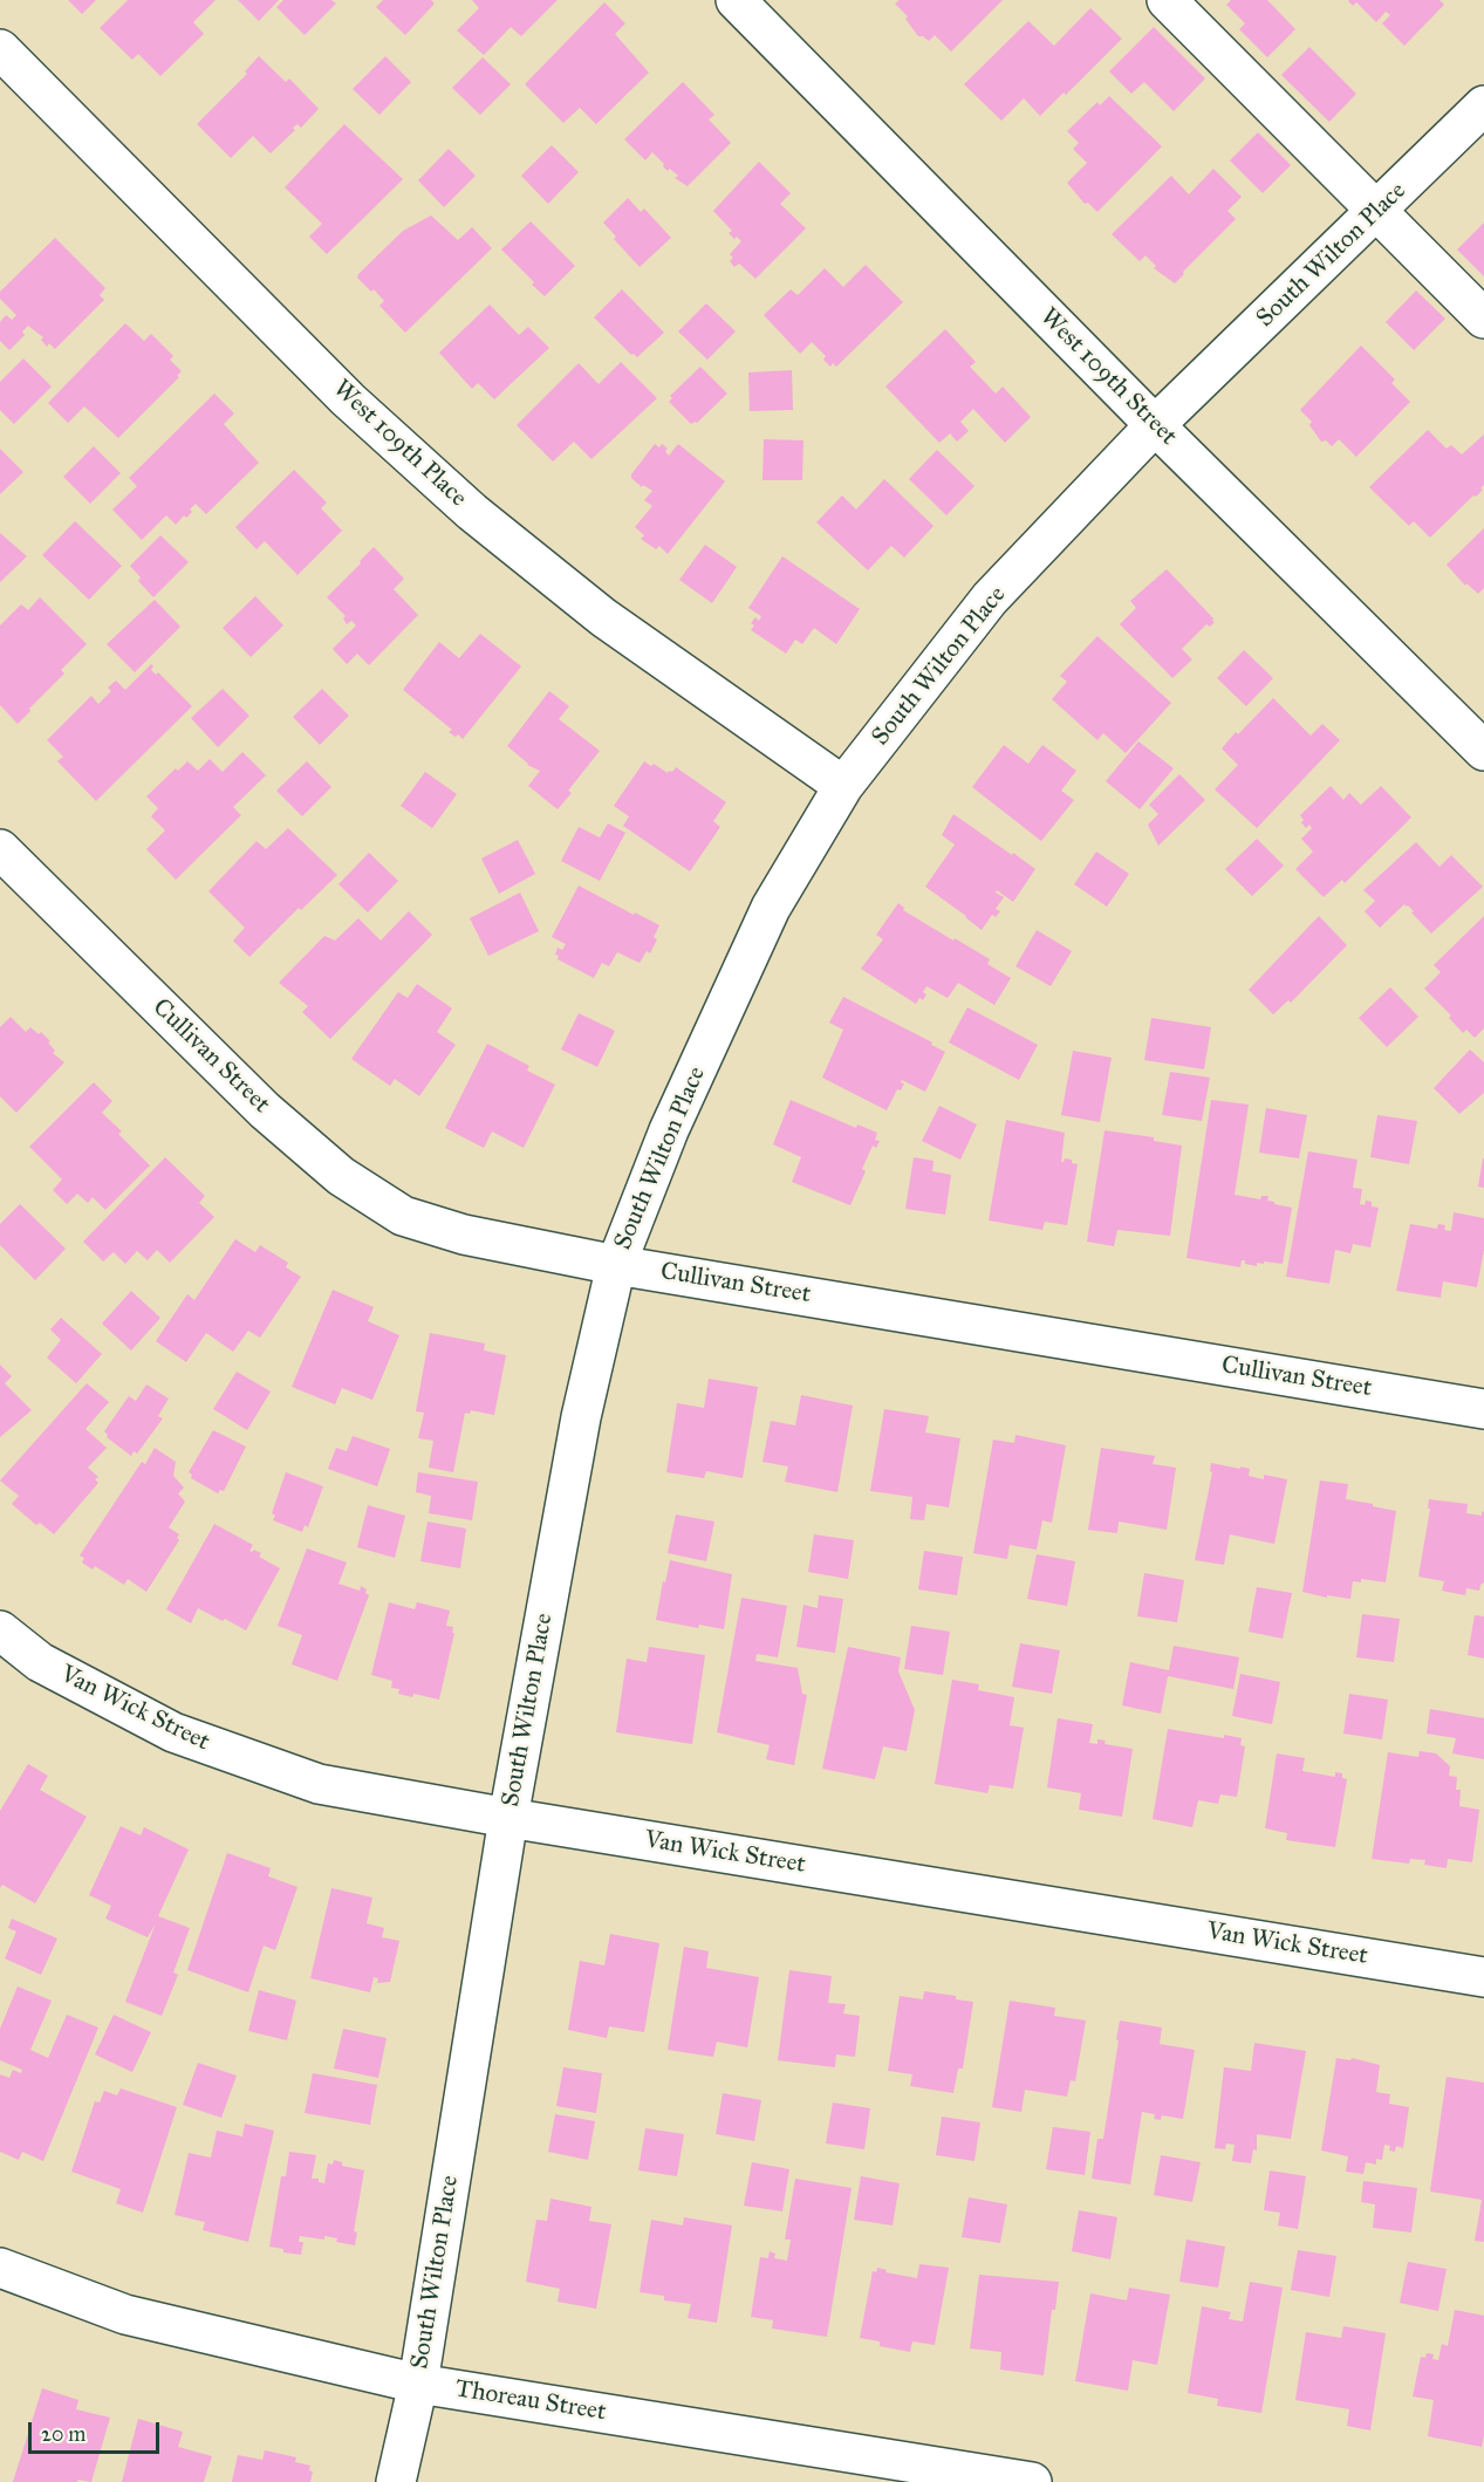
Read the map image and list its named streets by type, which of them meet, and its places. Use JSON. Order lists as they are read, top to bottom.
{
  "streets": {
    "street": [
      "South Wilton Place",
      "West 109th Street",
      "West 109th Place",
      "Cullivan Street",
      "Van Wick Street",
      "Thoreau Street"
    ]
  },
  "crossings": [
    ["South Wilton Place", "West 109th Street"],
    ["South Wilton Place", "West 109th Place"],
    ["South Wilton Place", "Cullivan Street"],
    ["South Wilton Place", "Van Wick Street"],
    ["South Wilton Place", "Thoreau Street"]
  ],
  "scale_bar": "20 m"
}
